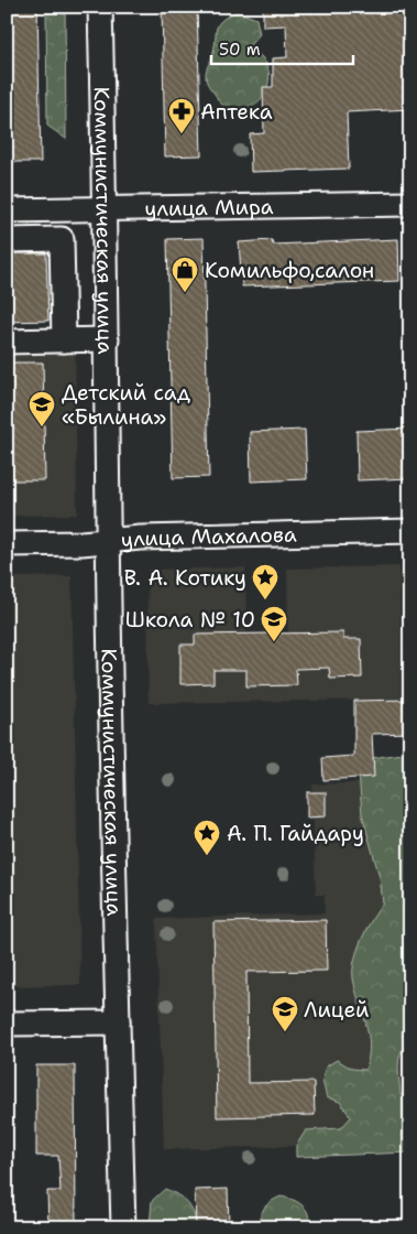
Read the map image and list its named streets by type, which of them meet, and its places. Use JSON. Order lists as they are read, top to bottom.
{
  "streets": {
    "street": ["улица Мира", "Коммунистическая улица", "улица Махалова"]
  },
  "crossings": [
    ["улица Мира", "Коммунистическая улица"],
    ["Коммунистическая улица", "улица Махалова"]
  ],
  "places": {
    "pharmacy": ["Аптека"],
    "shop": ["Комильфо,салон"],
    "school or university": ["Детский сад «Былина»", "Школа № 10", "Лицей"],
    "place": ["В. А. Котику", "А. П. Гайдару"]
  },
  "scale_bar": "50 m"
}
